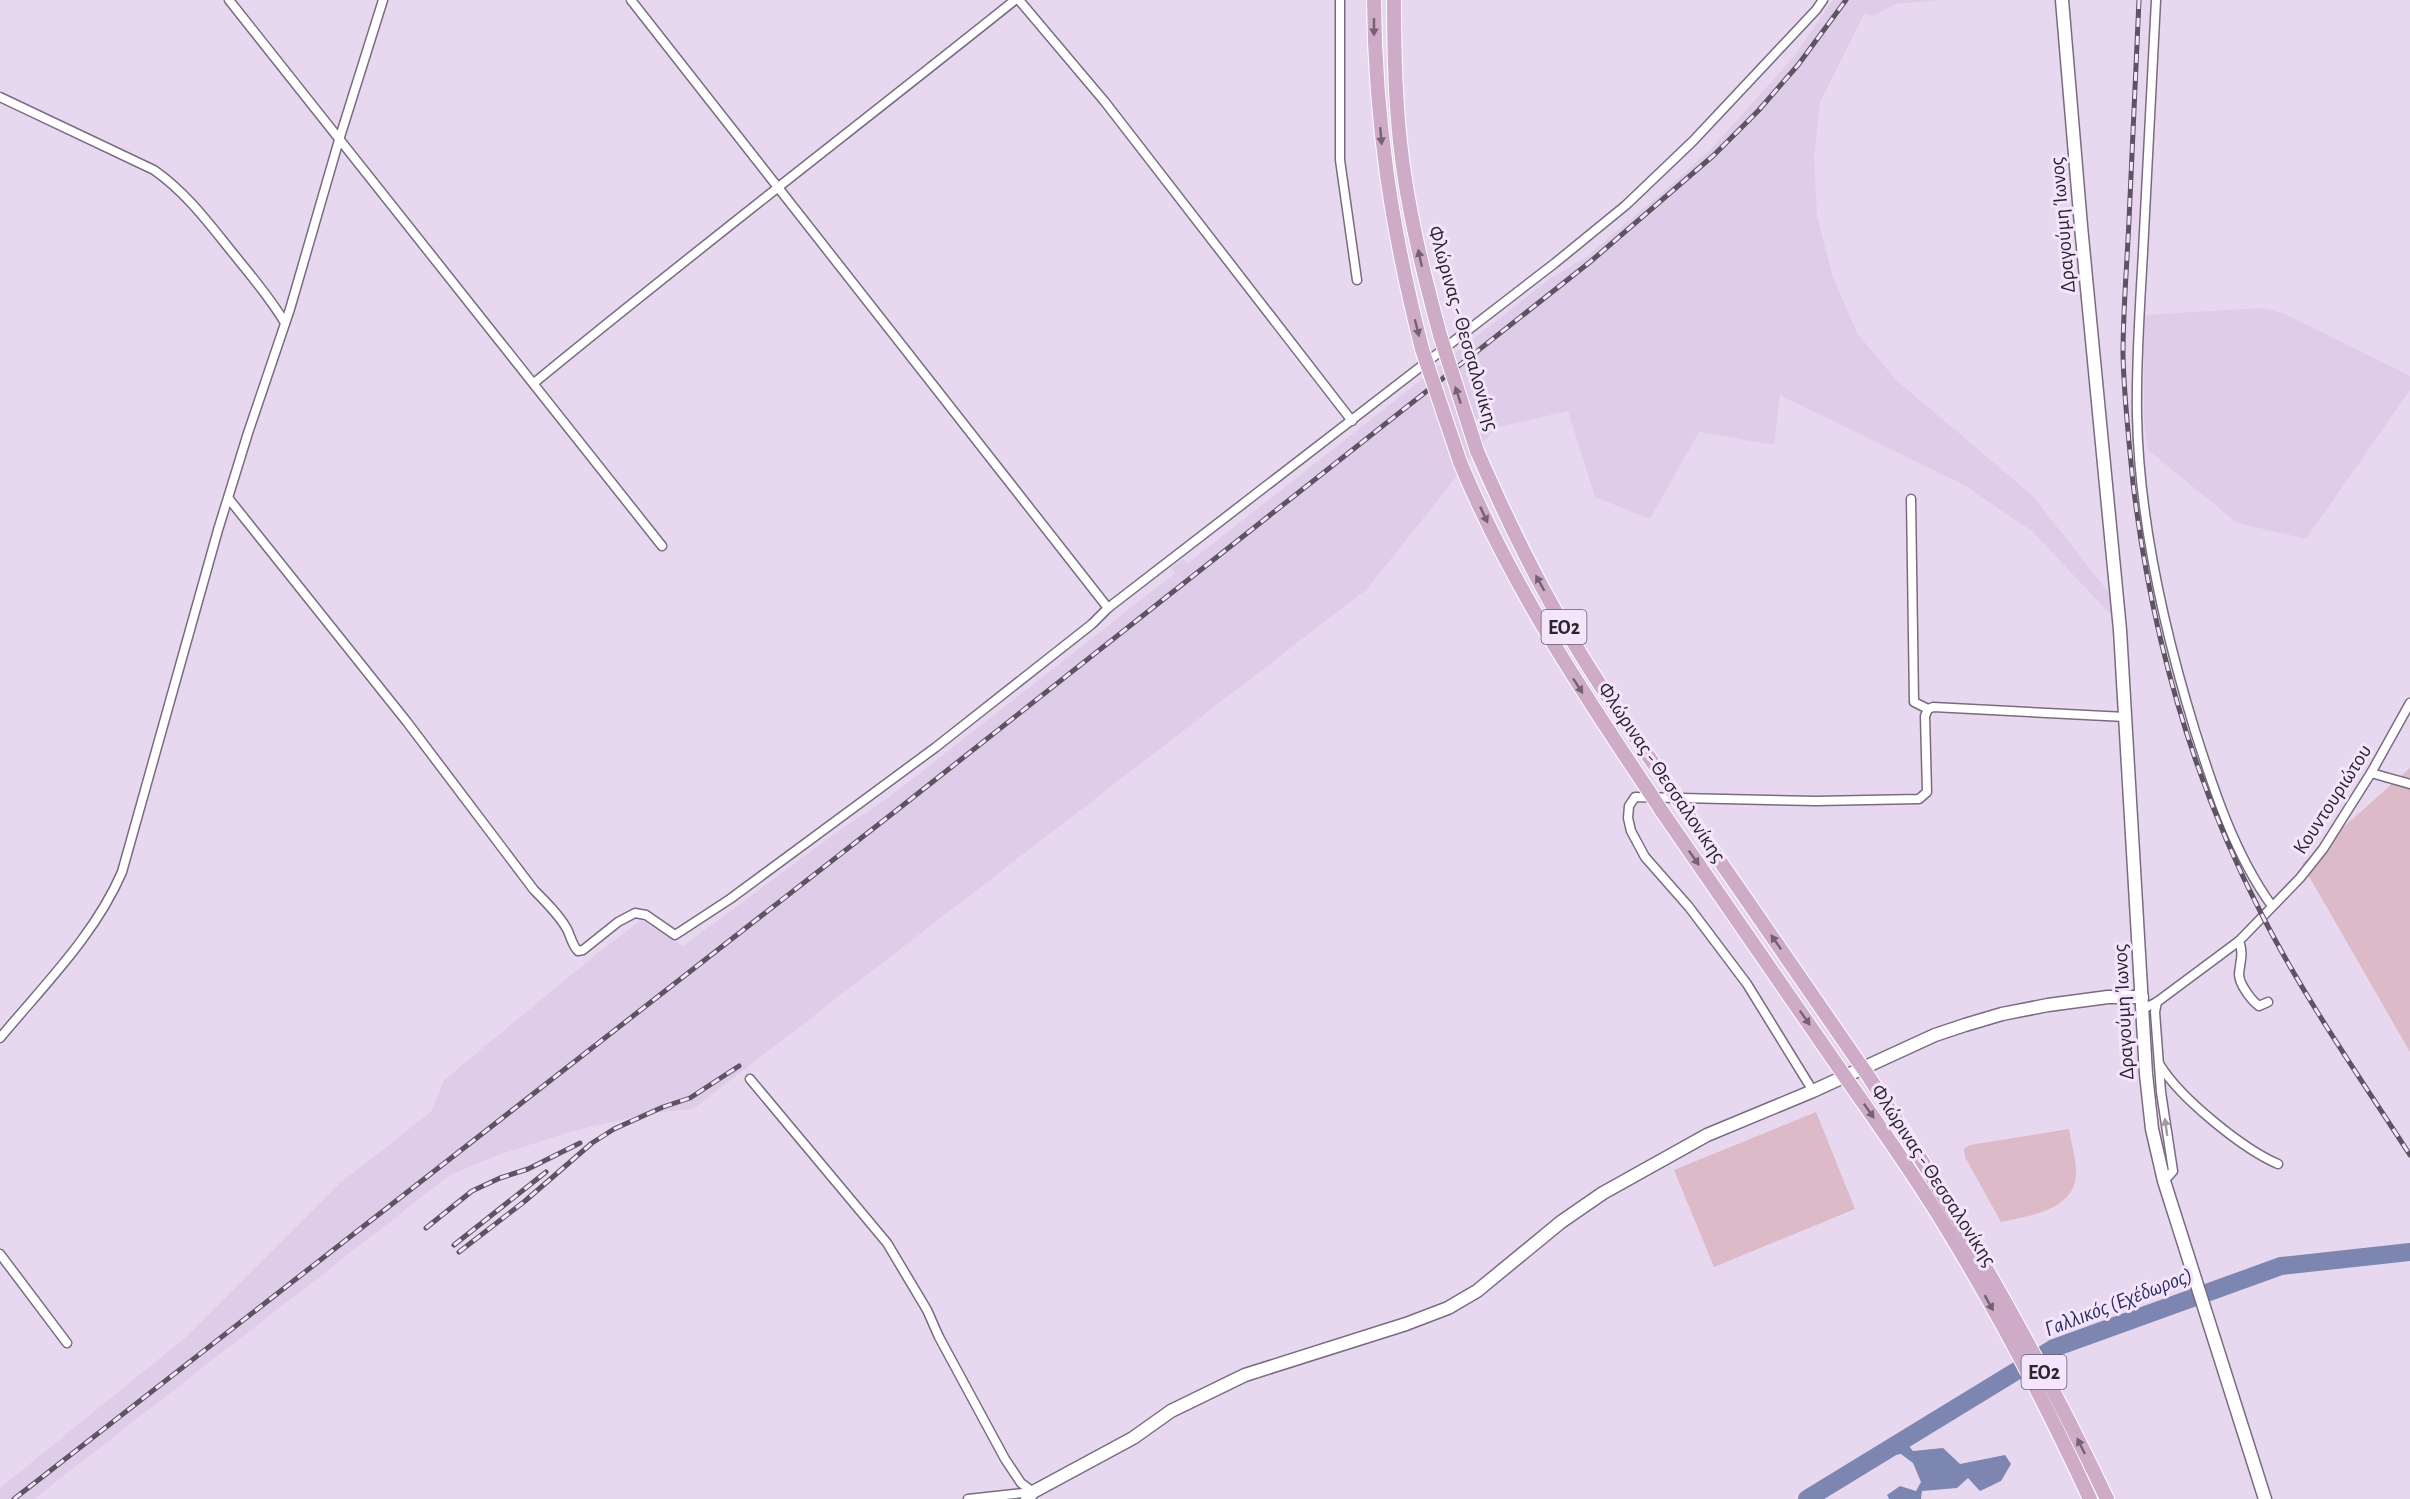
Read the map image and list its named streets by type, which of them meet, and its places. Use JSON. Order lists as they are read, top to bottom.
{
  "streets": {
    "main road": ["Δραγούμη Ίωνος", "Φλώρινας - Θεσσαλονίκης", "ΕΟ2"],
    "street": ["Κουντουριώτου"]
  },
  "crossings": [
    ["Δραγούμη Ίωνος", "Κουντουριώτου"]
  ],
  "water": ["Γαλλικός (Εχέδωρος)"]
}
